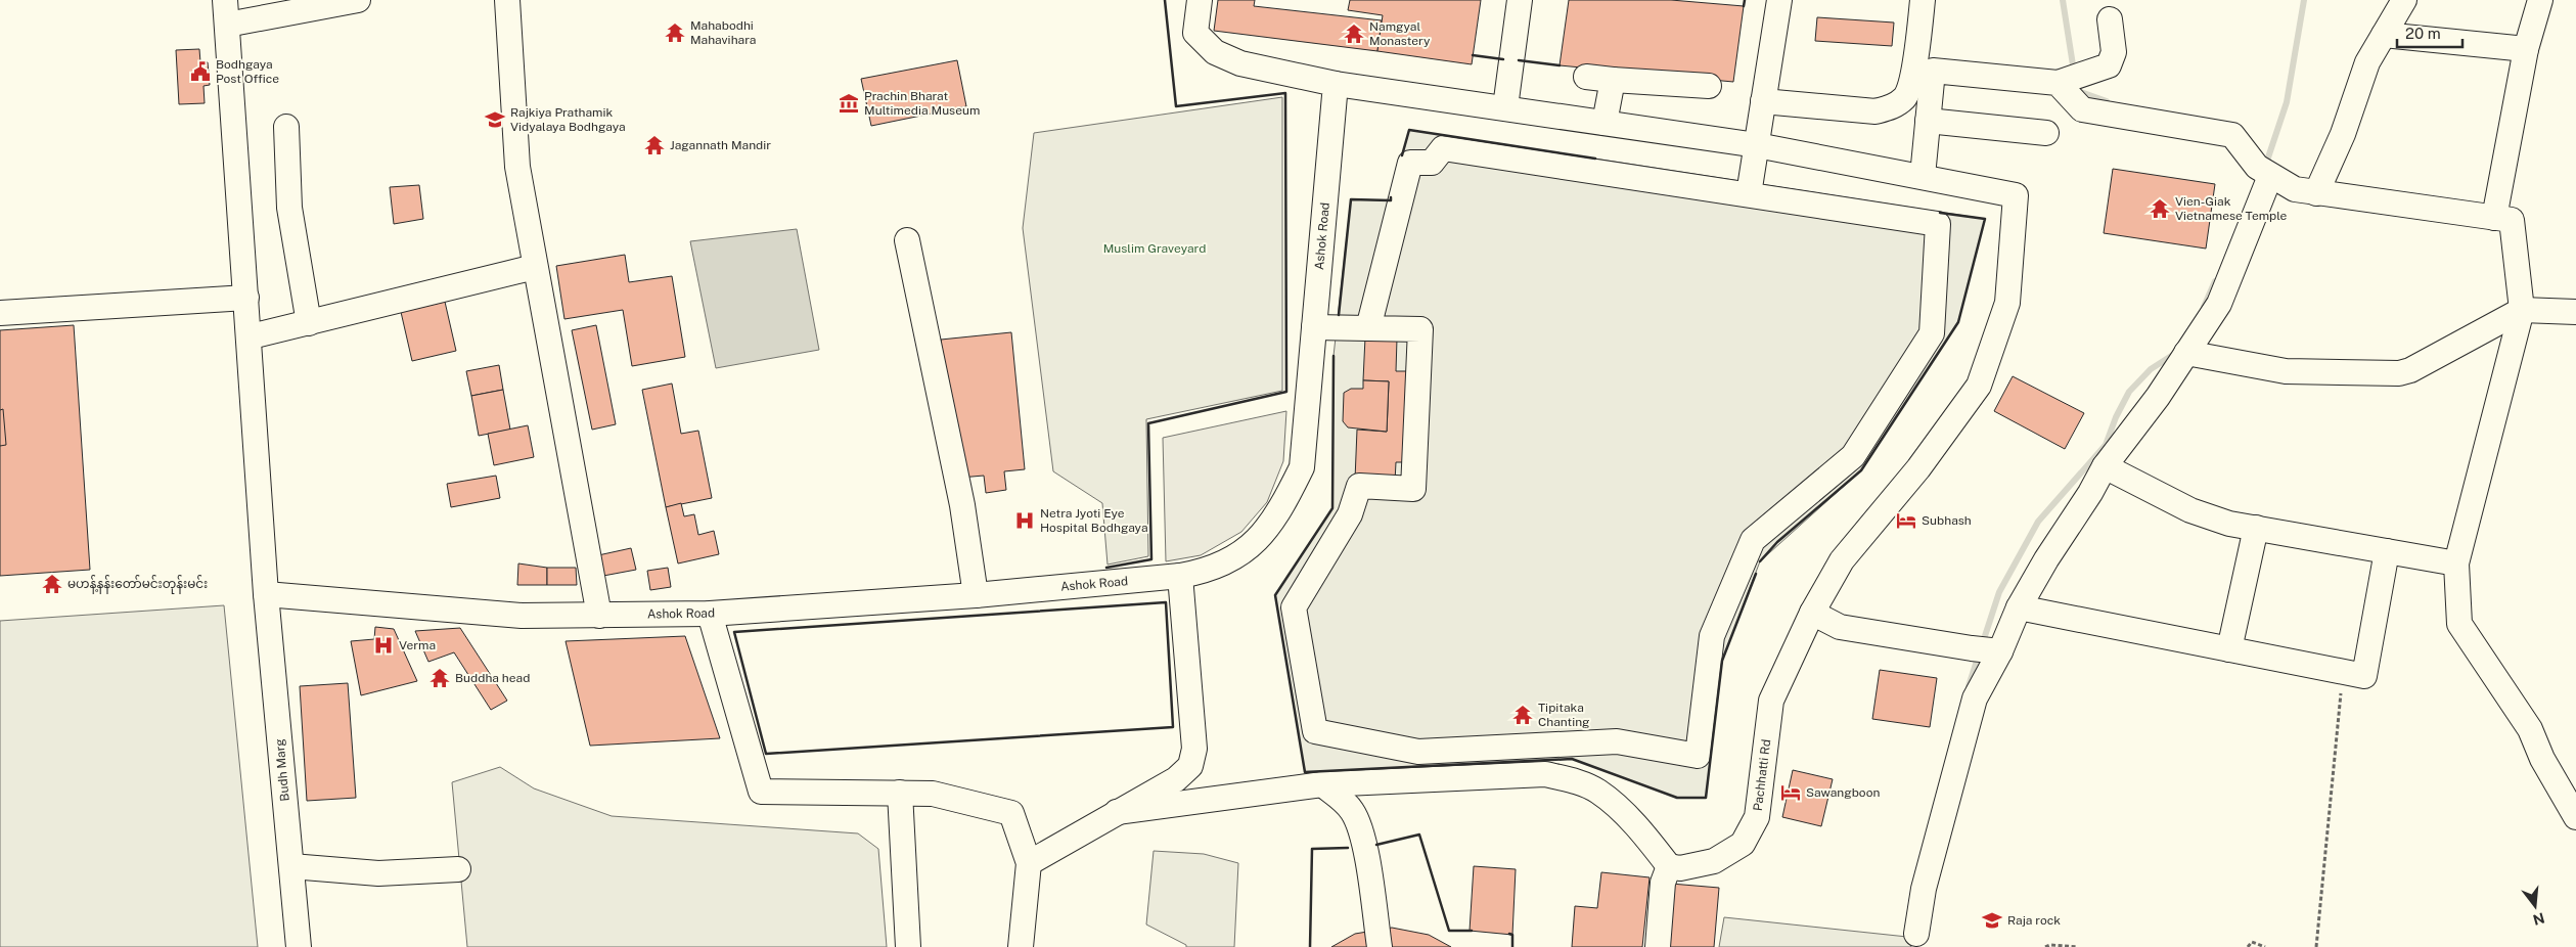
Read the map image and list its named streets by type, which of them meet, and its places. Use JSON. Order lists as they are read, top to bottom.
{
  "streets": {
    "street": ["Ashok Road", "Budh Marg", "Pachhatti Rd"]
  },
  "crossings": [
    ["Ashok Road", "Budh Marg"]
  ],
  "parks": ["Muslim Graveyard"],
  "places": {
    "temple": [
      "Mahabodhi Mahavihara",
      "Namgyal Monastery",
      "Jagannath Mandir",
      "Vien-Giak Vietnamese Temple",
      "မဟန့်နန်းတော်မင်းတုန်းမင်း",
      "Buddha head",
      "Tipitaka Chanting"
    ],
    "public building": ["Bodhgaya Post Office"],
    "museum": ["Prachin Bharat Multimedia Museum"],
    "school or university": ["Rajkiya Prathamik Vidyalaya Bodhgaya", "Raja rock"],
    "hospital": ["Netra Jyoti Eye Hospital Bodhgaya", "Verma"],
    "hotel": ["Subhash", "Sawangboon"]
  },
  "scale_bar": "20 m",
  "north": "bottom"
}
